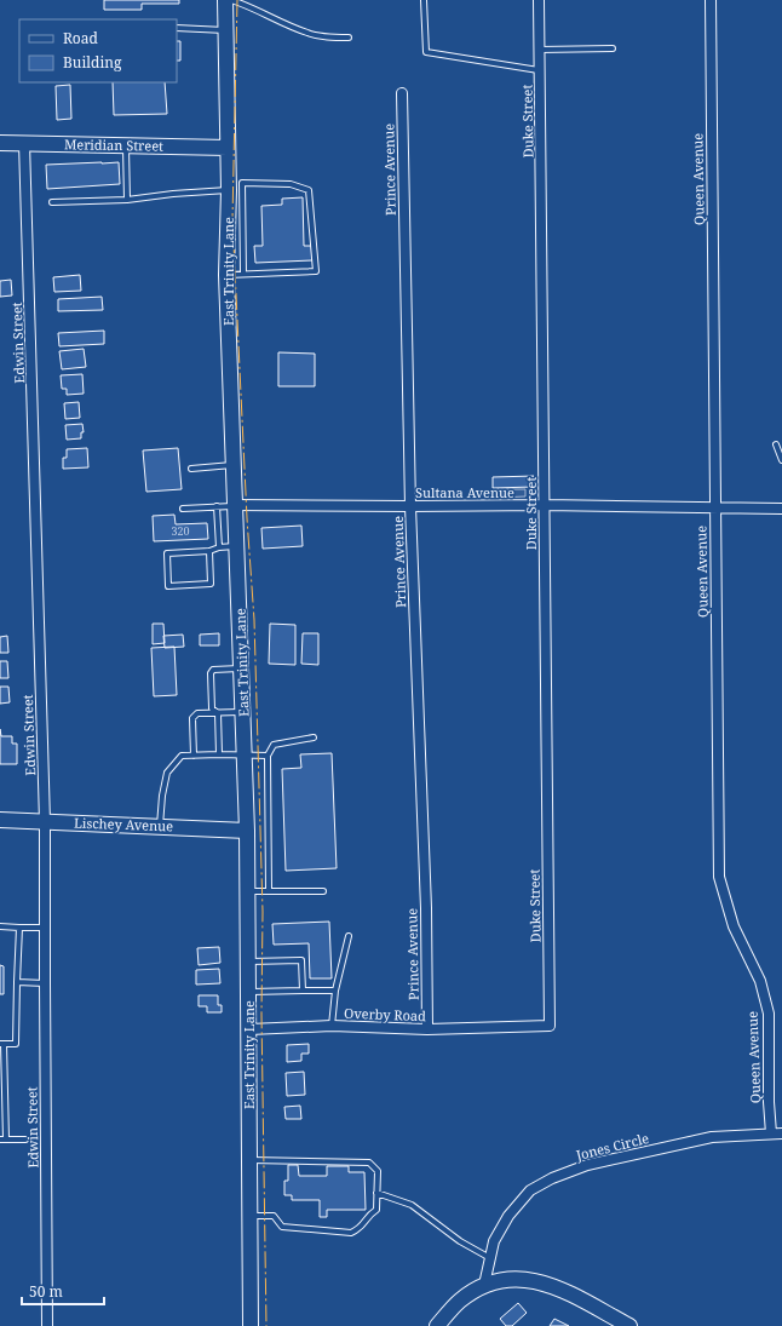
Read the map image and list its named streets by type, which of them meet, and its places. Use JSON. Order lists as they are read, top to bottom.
{
  "streets": {
    "main road": ["Meridian Street", "East Trinity Lane", "Lischey Avenue"],
    "street": [
      "Duke Street",
      "Prince Avenue",
      "Queen Avenue",
      "Edwin Street",
      "Sultana Avenue",
      "Overby Road",
      "Jones Circle"
    ]
  },
  "crossings": [
    ["Duke Street", "Sultana Avenue"],
    ["Duke Street", "Overby Road"],
    ["Meridian Street", "East Trinity Lane"],
    ["Meridian Street", "Edwin Street"],
    ["Prince Avenue", "Sultana Avenue"],
    ["Prince Avenue", "Overby Road"],
    ["Queen Avenue", "Sultana Avenue"],
    ["Queen Avenue", "Jones Circle"],
    ["East Trinity Lane", "Sultana Avenue"],
    ["East Trinity Lane", "Lischey Avenue"],
    ["East Trinity Lane", "Overby Road"],
    ["Edwin Street", "Lischey Avenue"]
  ],
  "house_numbers": ["320"],
  "legend": ["Road", "Building"],
  "scale_bar": "50 m"
}
